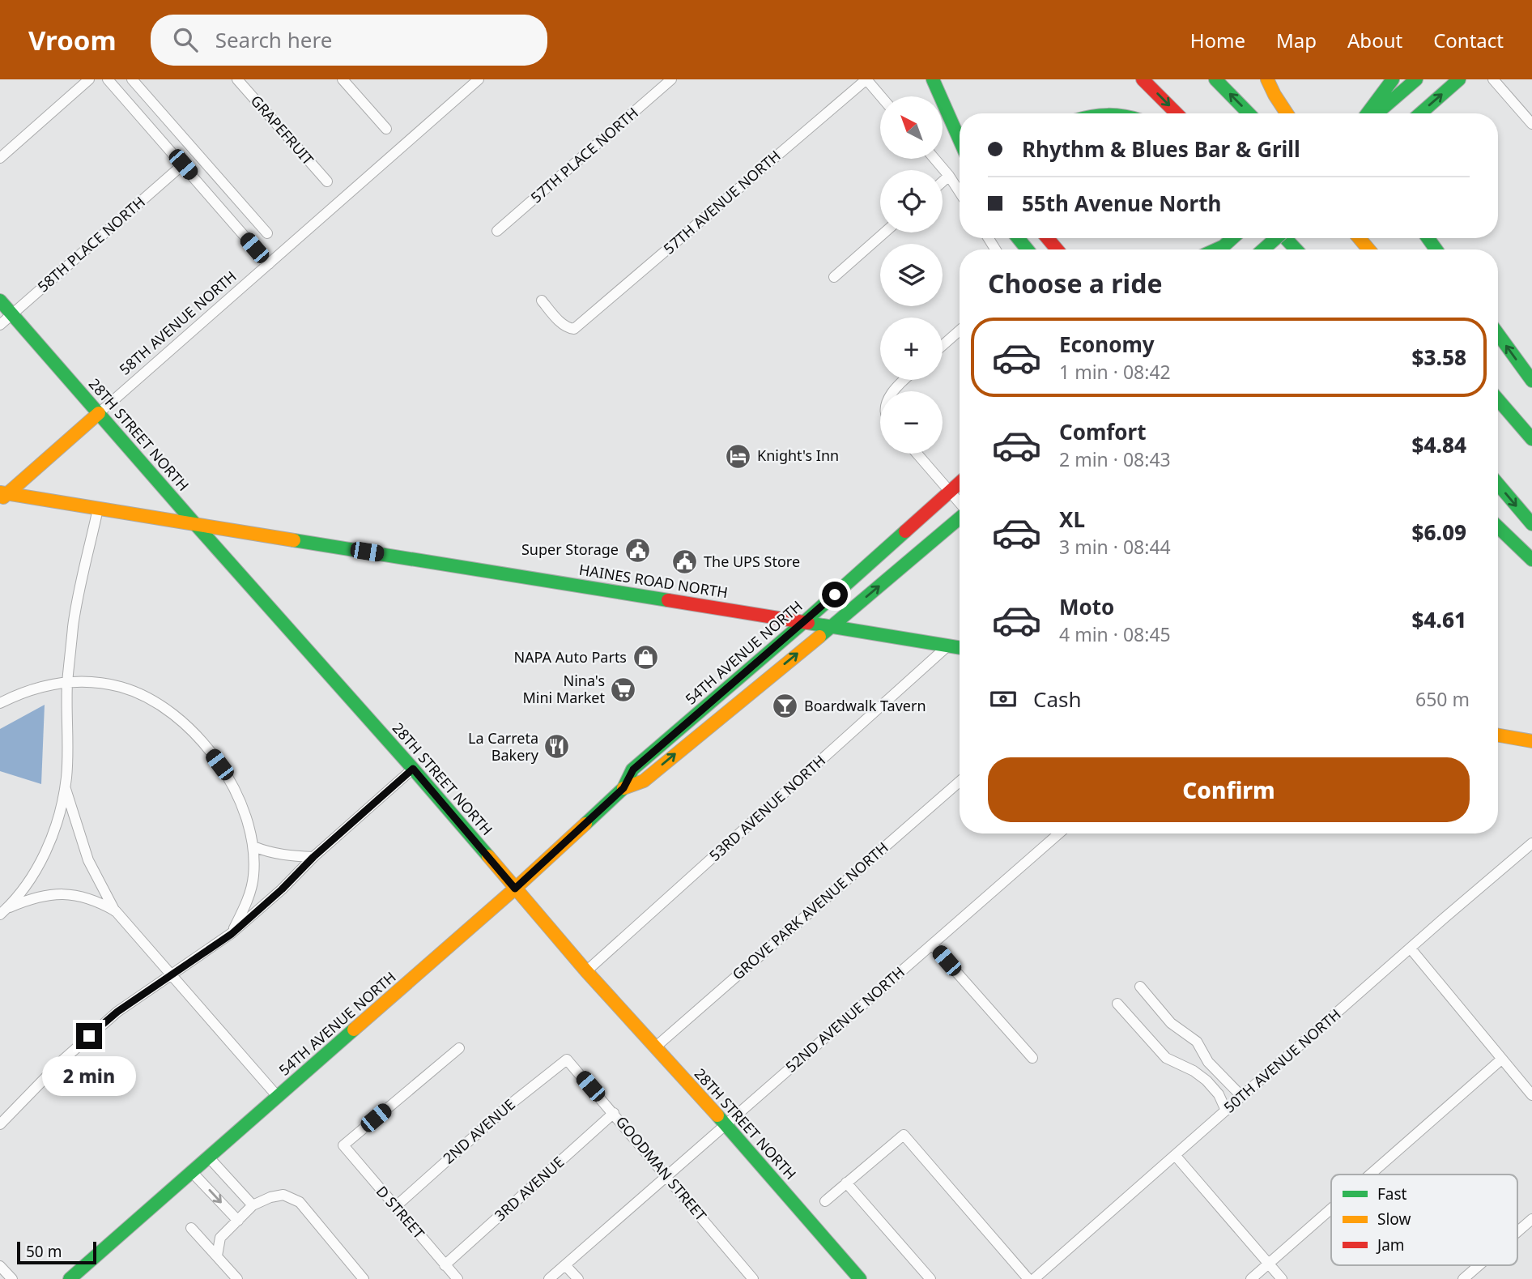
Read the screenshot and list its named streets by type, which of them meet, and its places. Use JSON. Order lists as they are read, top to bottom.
{
  "streets": {
    "main road": [
      "58TH AVENUE NORTH",
      "28TH STREET NORTH",
      "HAINES ROAD NORTH",
      "54TH AVENUE NORTH"
    ],
    "street": [
      "GRAPEFRUIT",
      "57TH PLACE NORTH",
      "57TH AVENUE NORTH",
      "58TH PLACE NORTH",
      "53RD AVENUE NORTH",
      "GROVE PARK AVENUE NORTH",
      "52ND AVENUE NORTH",
      "50TH AVENUE NORTH",
      "2ND AVENUE",
      "GOODMAN STREET",
      "3RD AVENUE",
      "D STREET"
    ]
  },
  "crossings": [
    ["58TH PLACE NORTH", "28TH STREET NORTH"],
    ["58TH AVENUE NORTH", "28TH STREET NORTH"],
    ["58TH AVENUE NORTH", "HAINES ROAD NORTH"],
    ["28TH STREET NORTH", "HAINES ROAD NORTH"],
    ["28TH STREET NORTH", "54TH AVENUE NORTH"],
    ["28TH STREET NORTH", "53RD AVENUE NORTH"],
    ["28TH STREET NORTH", "GROVE PARK AVENUE NORTH"],
    ["28TH STREET NORTH", "52ND AVENUE NORTH"],
    ["HAINES ROAD NORTH", "54TH AVENUE NORTH"],
    ["HAINES ROAD NORTH", "53RD AVENUE NORTH"],
    ["52ND AVENUE NORTH", "GOODMAN STREET"],
    ["2ND AVENUE", "GOODMAN STREET"],
    ["2ND AVENUE", "D STREET"],
    ["GOODMAN STREET", "3RD AVENUE"],
    ["3RD AVENUE", "D STREET"]
  ],
  "places": {
    "hotel": ["Knight's Inn"],
    "public building": ["Super Storage", "The UPS Store"],
    "shop": ["NAPA Auto Parts"],
    "supermarket": ["Nina's Mini Market"],
    "bar": ["Boardwalk Tavern"],
    "restaurant": ["La Carreta Bakery"]
  },
  "legend": ["Fast", "Slow", "Jam"],
  "scale_bar": "50 m",
  "north": "top left",
  "page": {
    "header": "Vroom",
    "search": "Search here",
    "nav": [
      "Home",
      "Map",
      "About",
      "Contact"
    ],
    "map_buttons": ["+", "−"],
    "banner": ["Rhythm & Blues Bar & Grill", "55th Avenue North"],
    "heading": "Choose a ride",
    "list": [
      {
        "name": "Economy",
        "note": "1 min · 08:42",
        "value": "$3.58"
      },
      {
        "name": "Comfort",
        "note": "2 min · 08:43",
        "value": "$4.84"
      },
      {
        "name": "XL",
        "note": "3 min · 08:44",
        "value": "$6.09"
      },
      {
        "name": "Moto",
        "note": "4 min · 08:45",
        "value": "$4.61"
      }
    ],
    "pay": ["Cash", "650 m"],
    "buttons": "Confirm",
    "bubble": "2 min",
    "scale": "50 m"
  }
}
